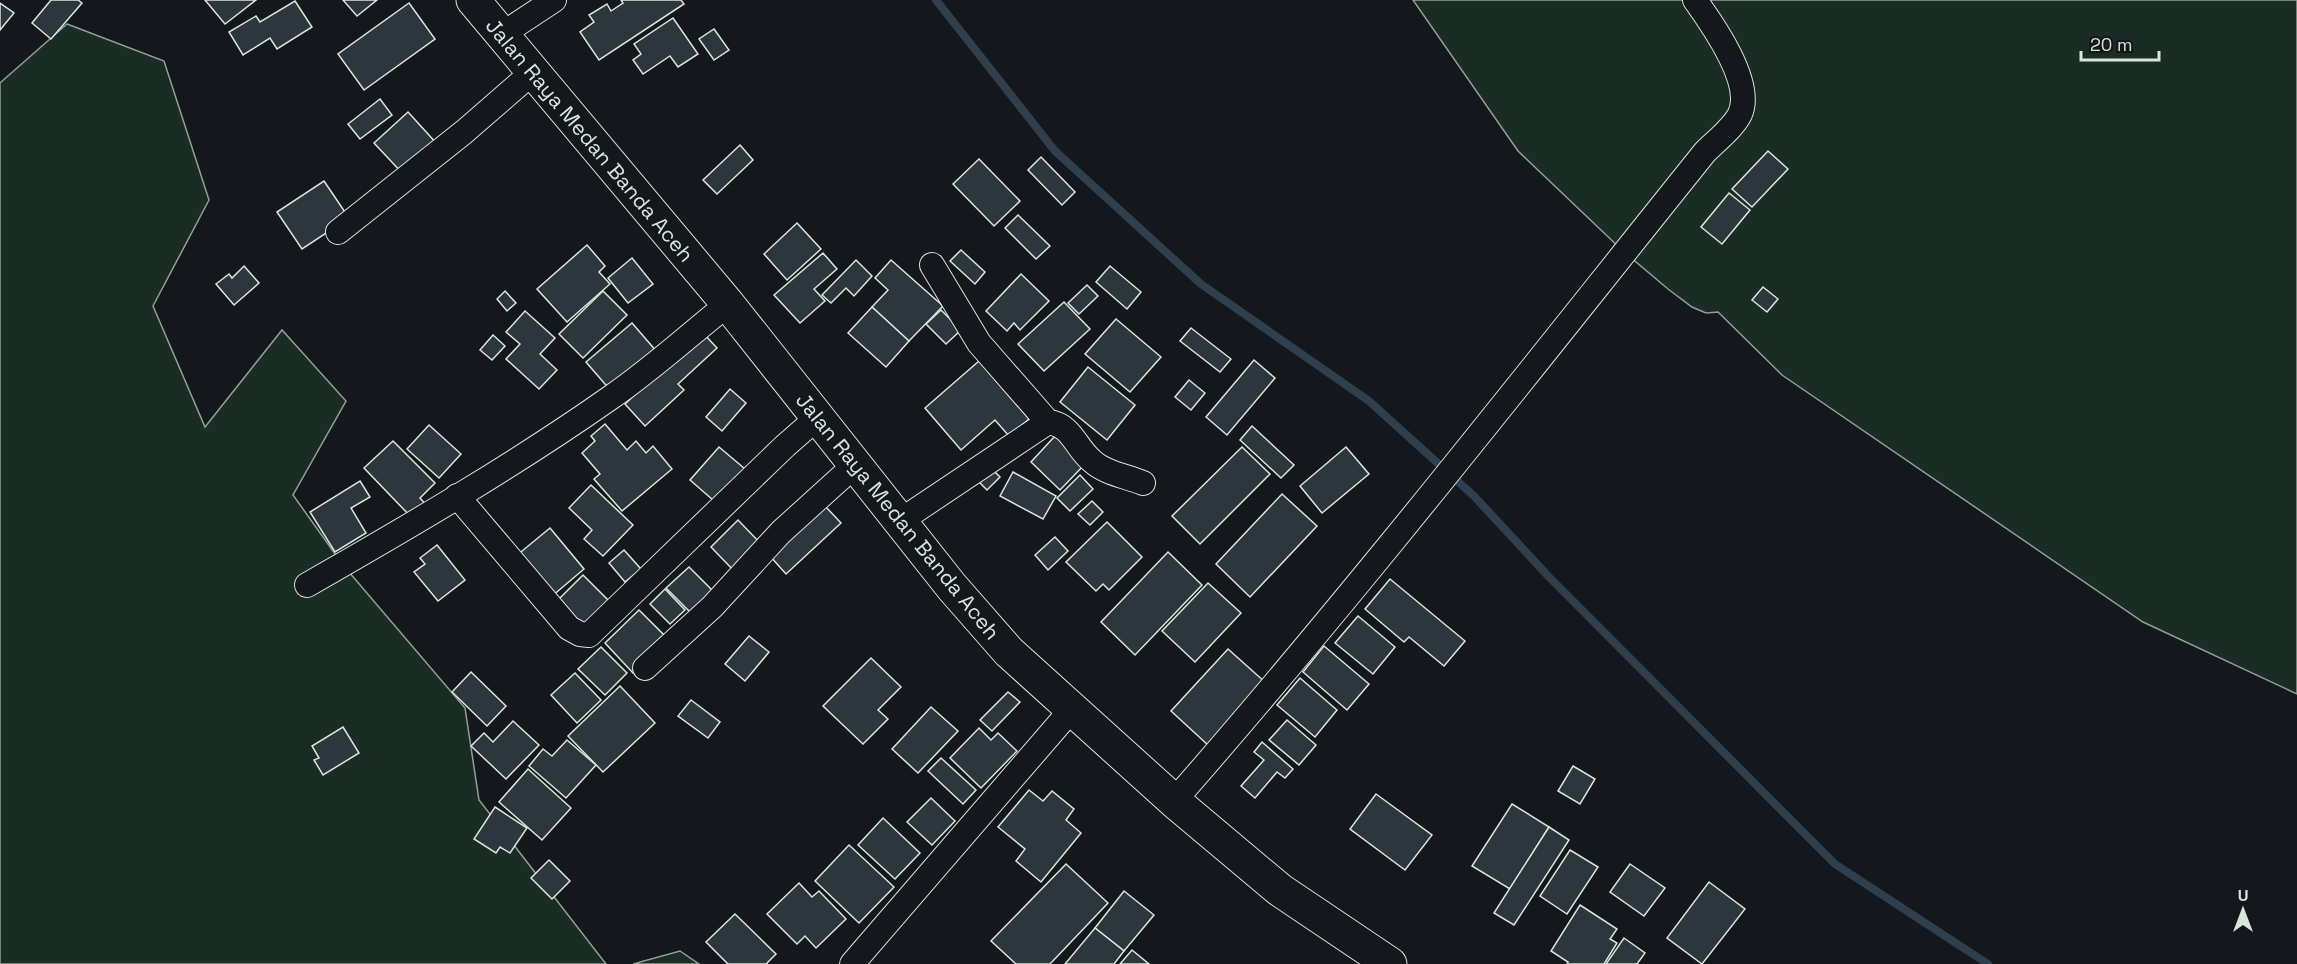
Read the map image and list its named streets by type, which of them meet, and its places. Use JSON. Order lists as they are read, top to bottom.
{
  "streets": {
    "highway": ["Jalan Raya Medan Banda Aceh"]
  },
  "scale_bar": "20 m",
  "north": "top"
}
